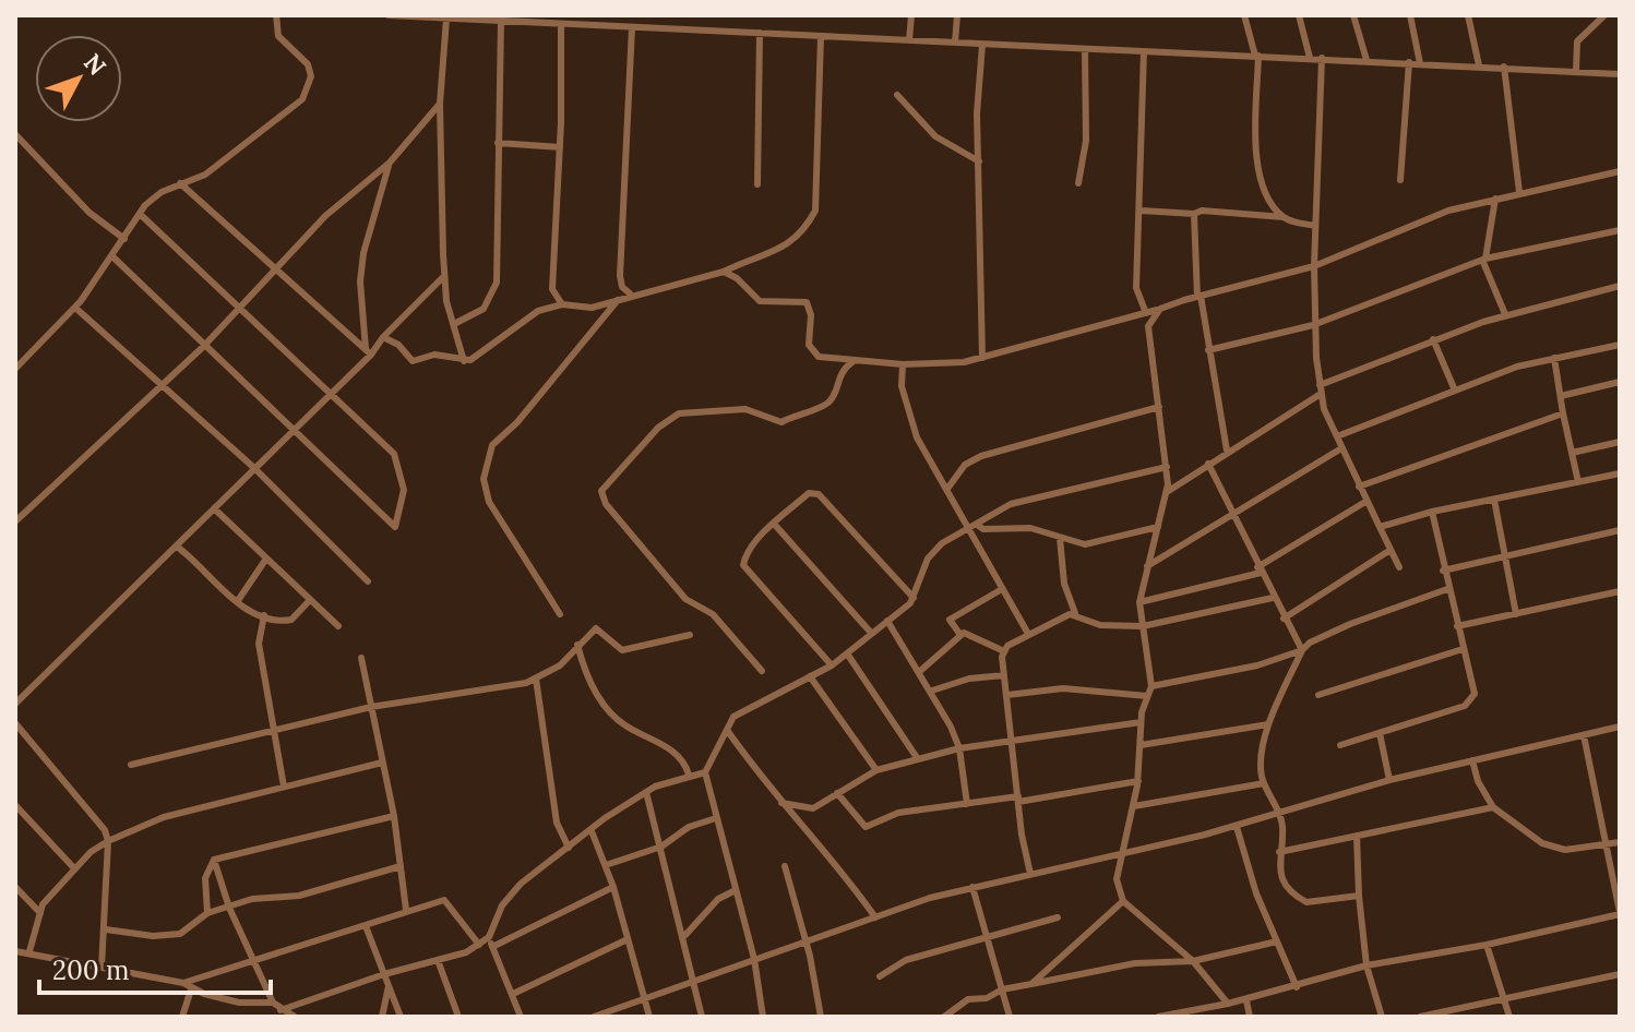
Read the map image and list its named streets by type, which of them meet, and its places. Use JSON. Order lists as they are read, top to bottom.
{
  "scale_bar": "200 m",
  "north": "top right"
}
